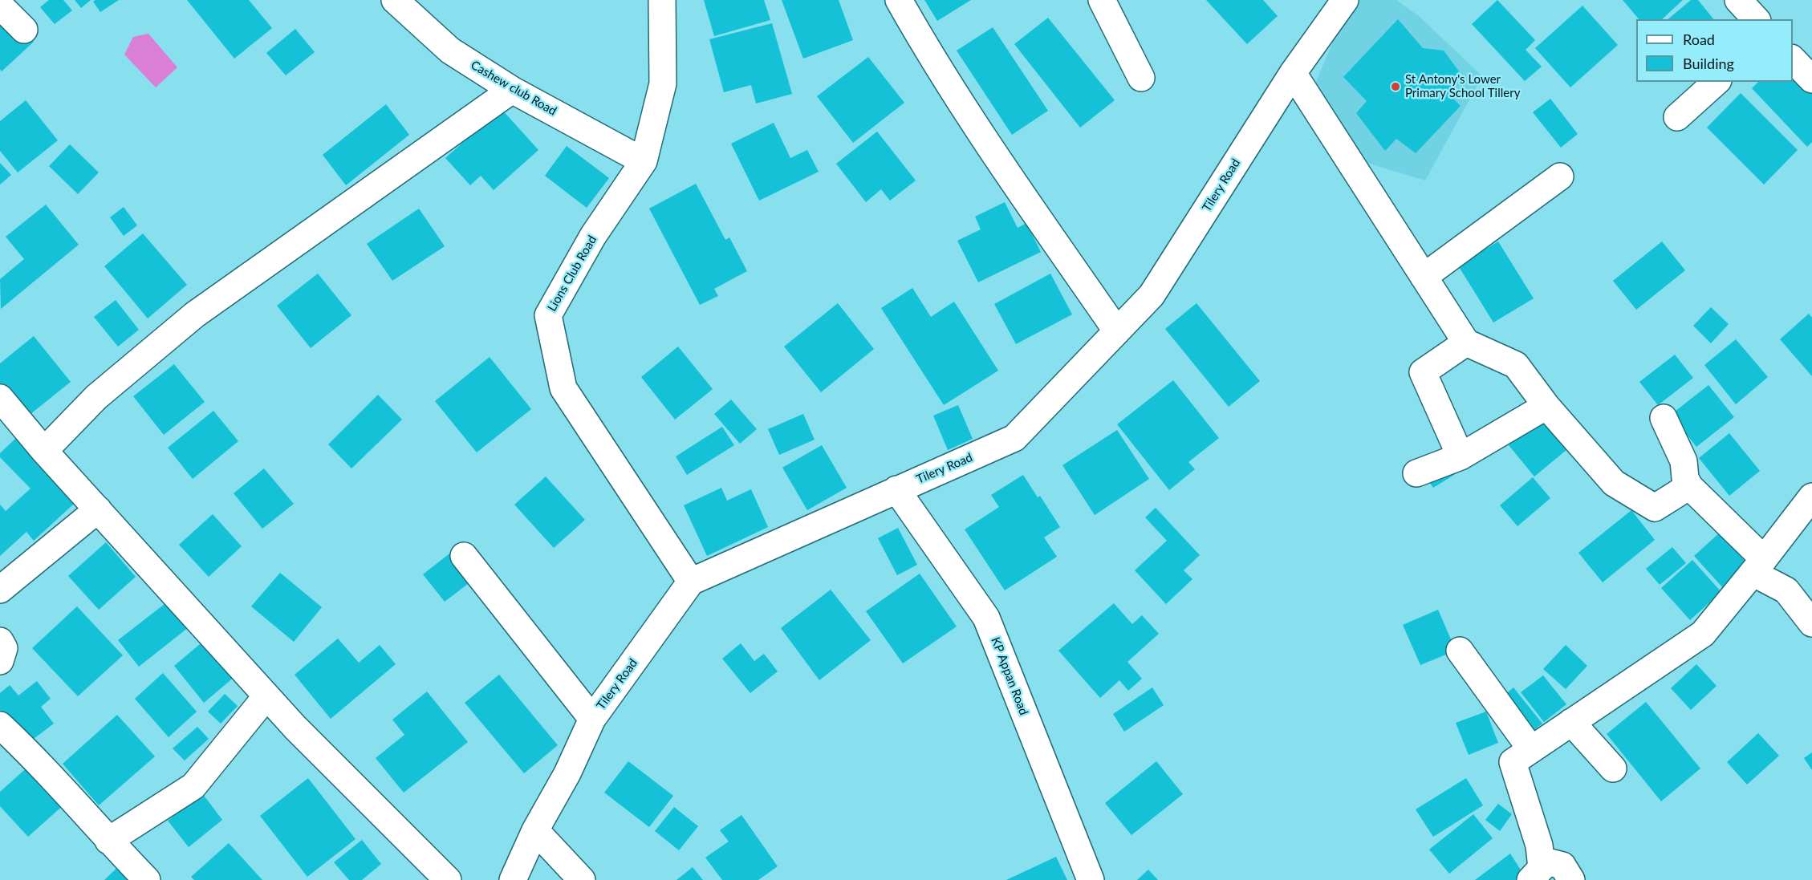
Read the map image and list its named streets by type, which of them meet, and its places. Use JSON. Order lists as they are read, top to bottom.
{
  "streets": {
    "street": [
      "Cashew club Road",
      "Tilery Road",
      "Lions Club Road",
      "KP Appan Road"
    ]
  },
  "crossings": [
    ["Cashew club Road", "Lions Club Road"],
    ["Tilery Road", "Lions Club Road"],
    ["Tilery Road", "KP Appan Road"]
  ],
  "places": ["St Antony's Lower Primary School Tillery"],
  "legend": ["Road", "Building"]
}
